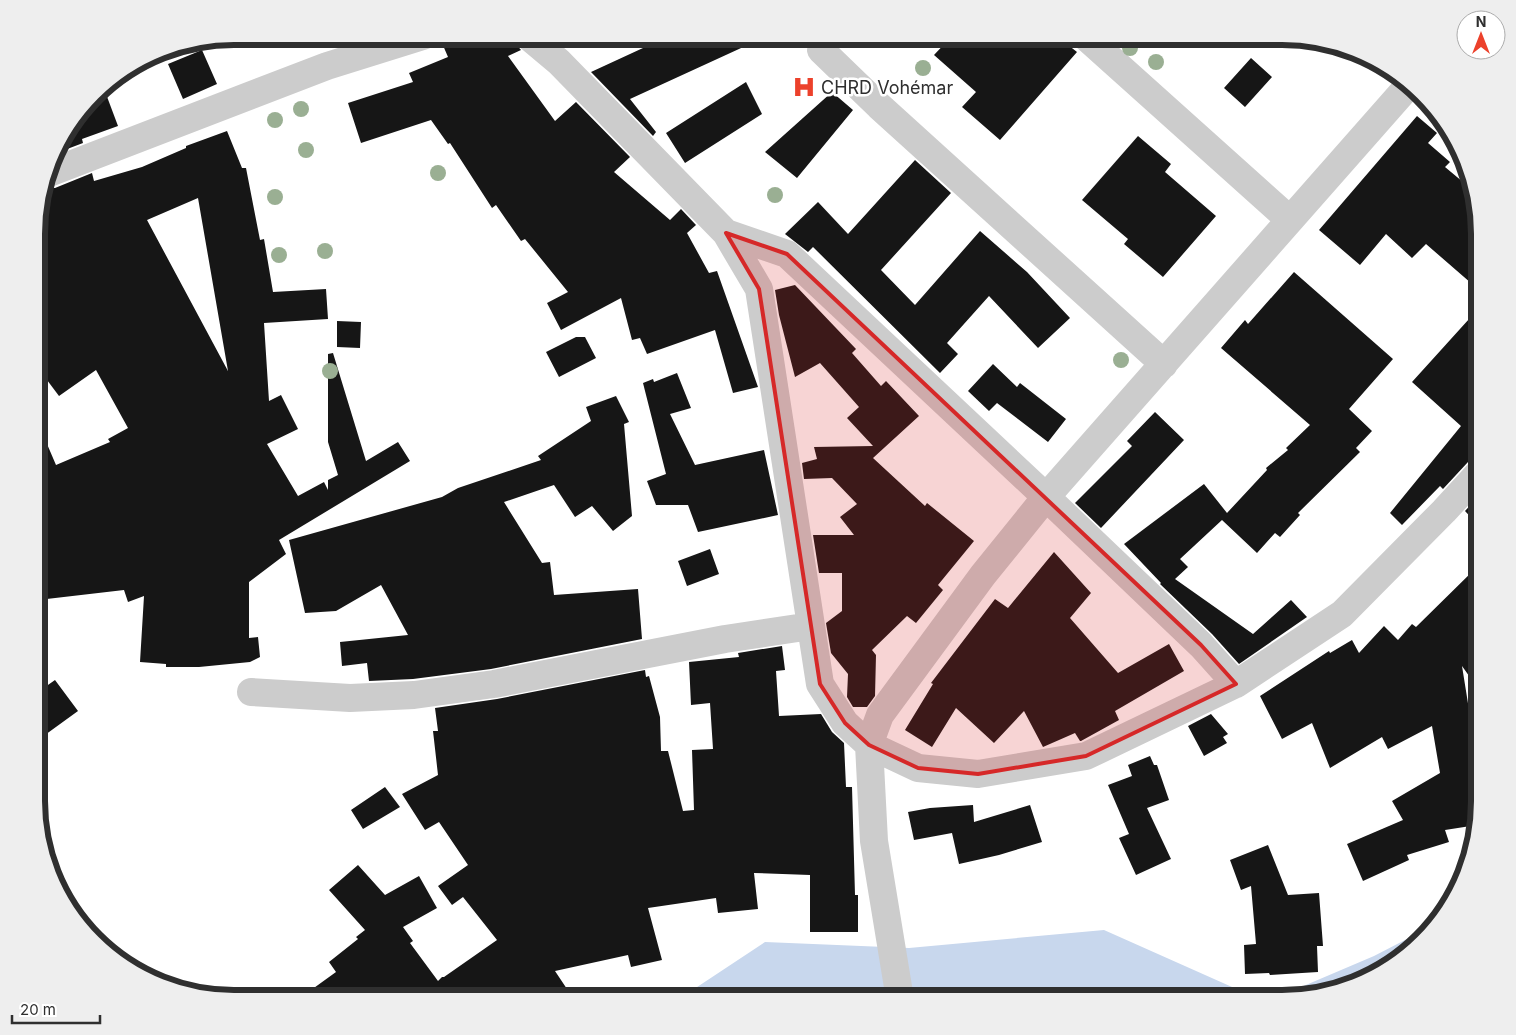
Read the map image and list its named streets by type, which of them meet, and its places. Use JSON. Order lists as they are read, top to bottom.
{
  "places": {
    "hospital": ["CHRD Vohémar"]
  },
  "scale_bar": "20 m",
  "north": "top"
}
